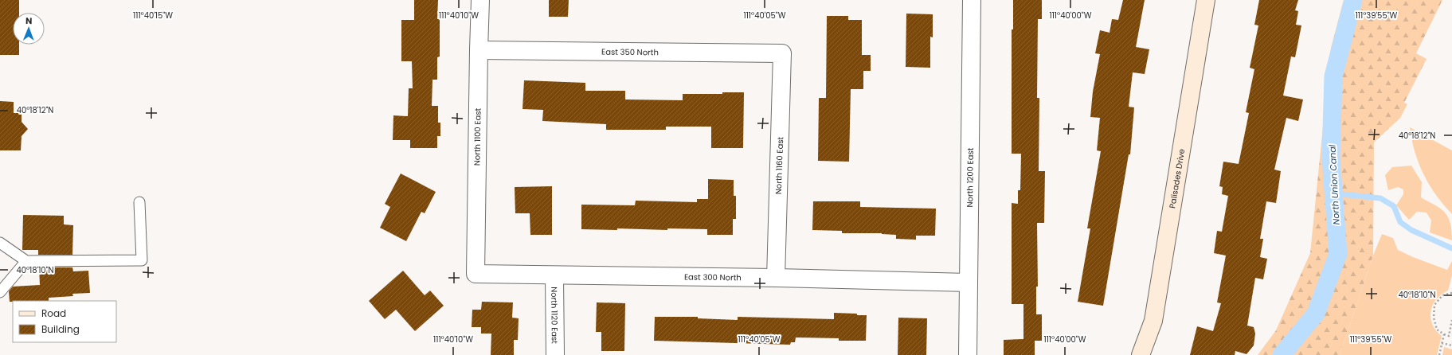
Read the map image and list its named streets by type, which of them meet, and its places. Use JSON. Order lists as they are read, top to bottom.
{
  "streets": {
    "street": [
      "East 350 North",
      "North 1100 East",
      "North 1160 East",
      "North 1200 East",
      "Palisades Drive",
      "East 300 North",
      "North 1120 East"
    ]
  },
  "crossings": [
    ["East 350 North", "North 1100 East"],
    ["East 350 North", "North 1160 East"],
    ["North 1100 East", "East 300 North"],
    ["North 1160 East", "East 300 North"],
    ["North 1200 East", "East 300 North"],
    ["East 300 North", "North 1120 East"]
  ],
  "water": ["North Union Canal"],
  "legend": ["Road", "Building"],
  "north": "top",
  "coordinates": [
    "111°40'15\"W",
    "111°40'10\"W",
    "111°40'05\"W",
    "111°40'00\"W",
    "111°39'55\"W",
    "40°18'12\"N",
    "40°18'10\"N"
  ]
}
